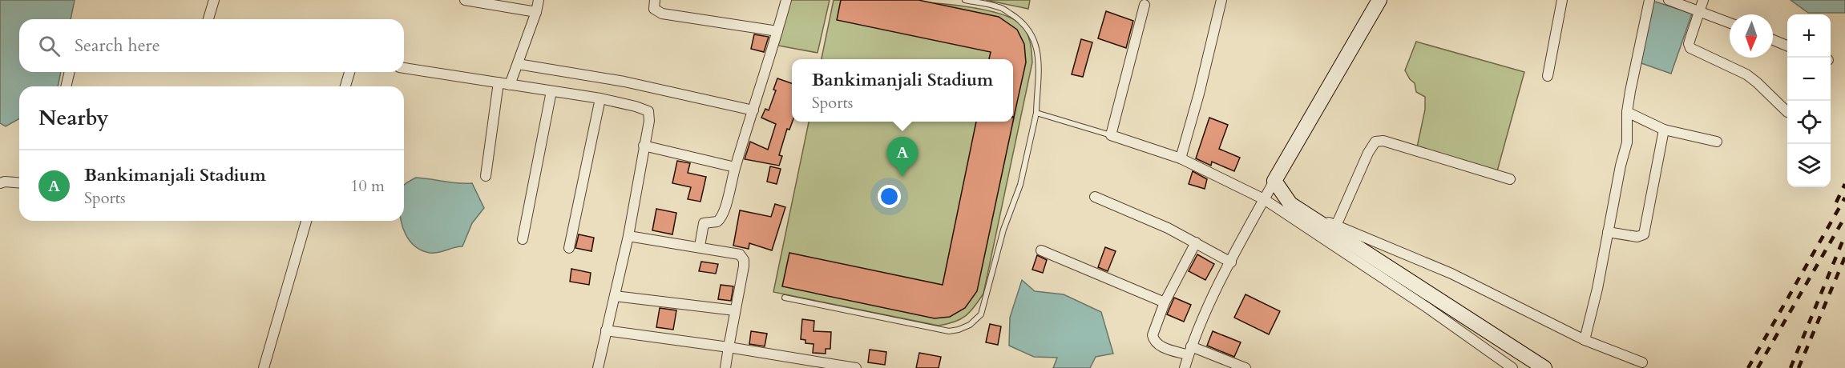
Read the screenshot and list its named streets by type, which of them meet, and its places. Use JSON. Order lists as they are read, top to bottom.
{
  "north": "bottom",
  "page": {
    "map_buttons": ["+", "−"],
    "search": "Search here",
    "popup": ["Bankimanjali Stadium", "Sports"],
    "heading": "Nearby",
    "pins": "A",
    "list": [
      {
        "mark": "A",
        "name": "Bankimanjali Stadium",
        "note": "Sports",
        "value": "10 m"
      }
    ]
  }
}
